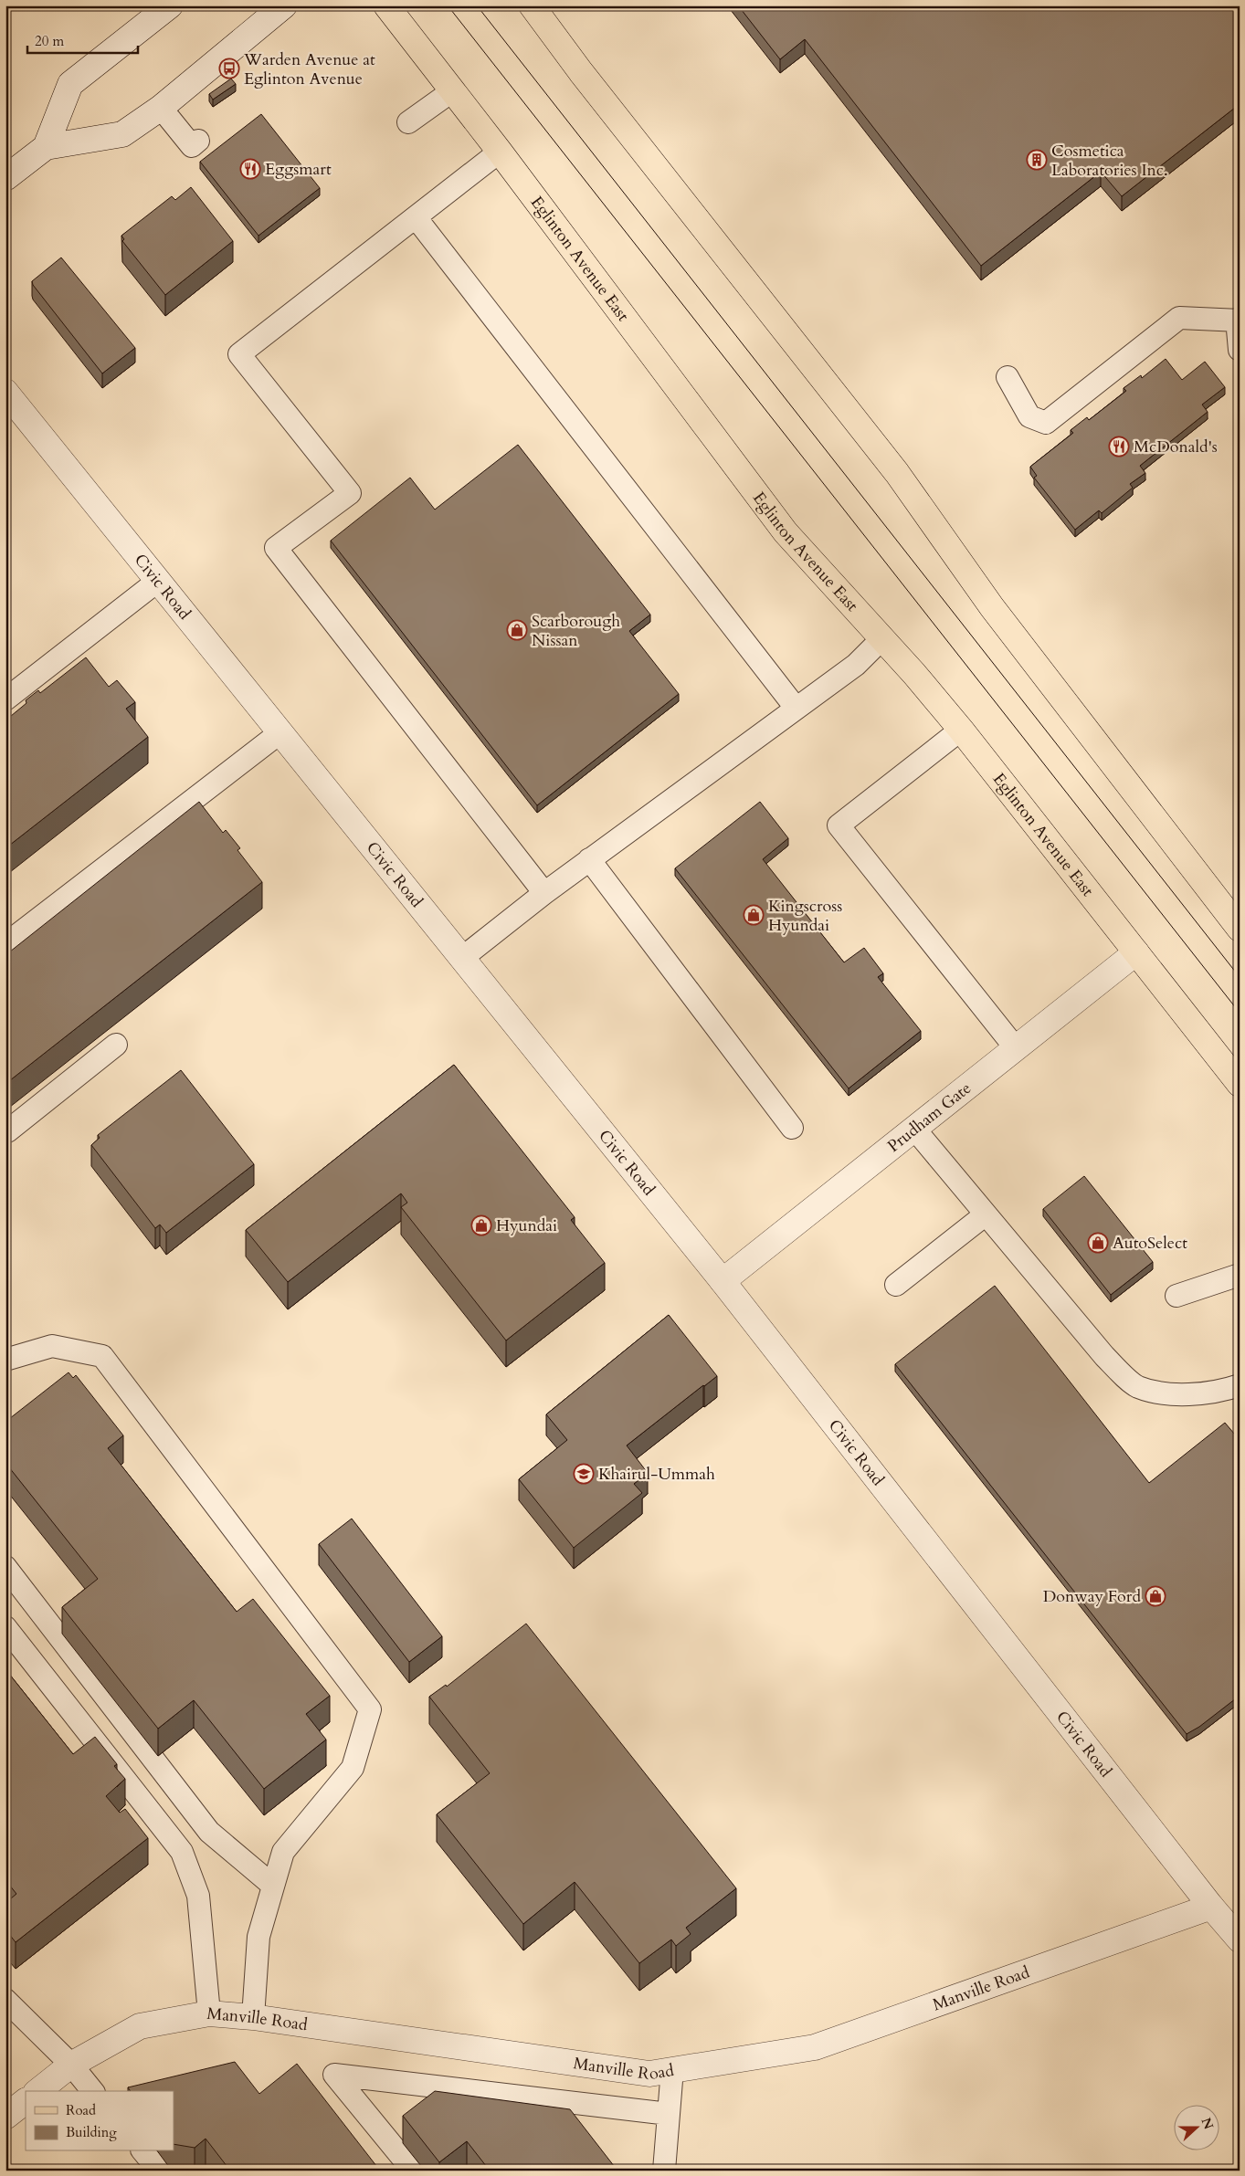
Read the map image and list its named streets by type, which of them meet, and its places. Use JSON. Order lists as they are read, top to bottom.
{
  "streets": {
    "main road": ["Eglinton Avenue East"],
    "street": ["Civic Road", "Prudham Gate", "Manville Road"]
  },
  "crossings": [
    ["Eglinton Avenue East", "Prudham Gate"],
    ["Civic Road", "Prudham Gate"],
    ["Civic Road", "Manville Road"]
  ],
  "places": {
    "bus stop": ["Warden Avenue at Eglinton Avenue"],
    "building": ["Cosmetica Laboratories Inc."],
    "restaurant": ["Eggsmart", "McDonald's"],
    "shop": [
      "Scarborough Nissan",
      "Kingscross Hyundai",
      "Hyundai",
      "AutoSelect",
      "Donway Ford"
    ],
    "school or university": ["Khairul-Ummah"]
  },
  "legend": ["Road", "Building"],
  "scale_bar": "20 m",
  "north": "right"
}
